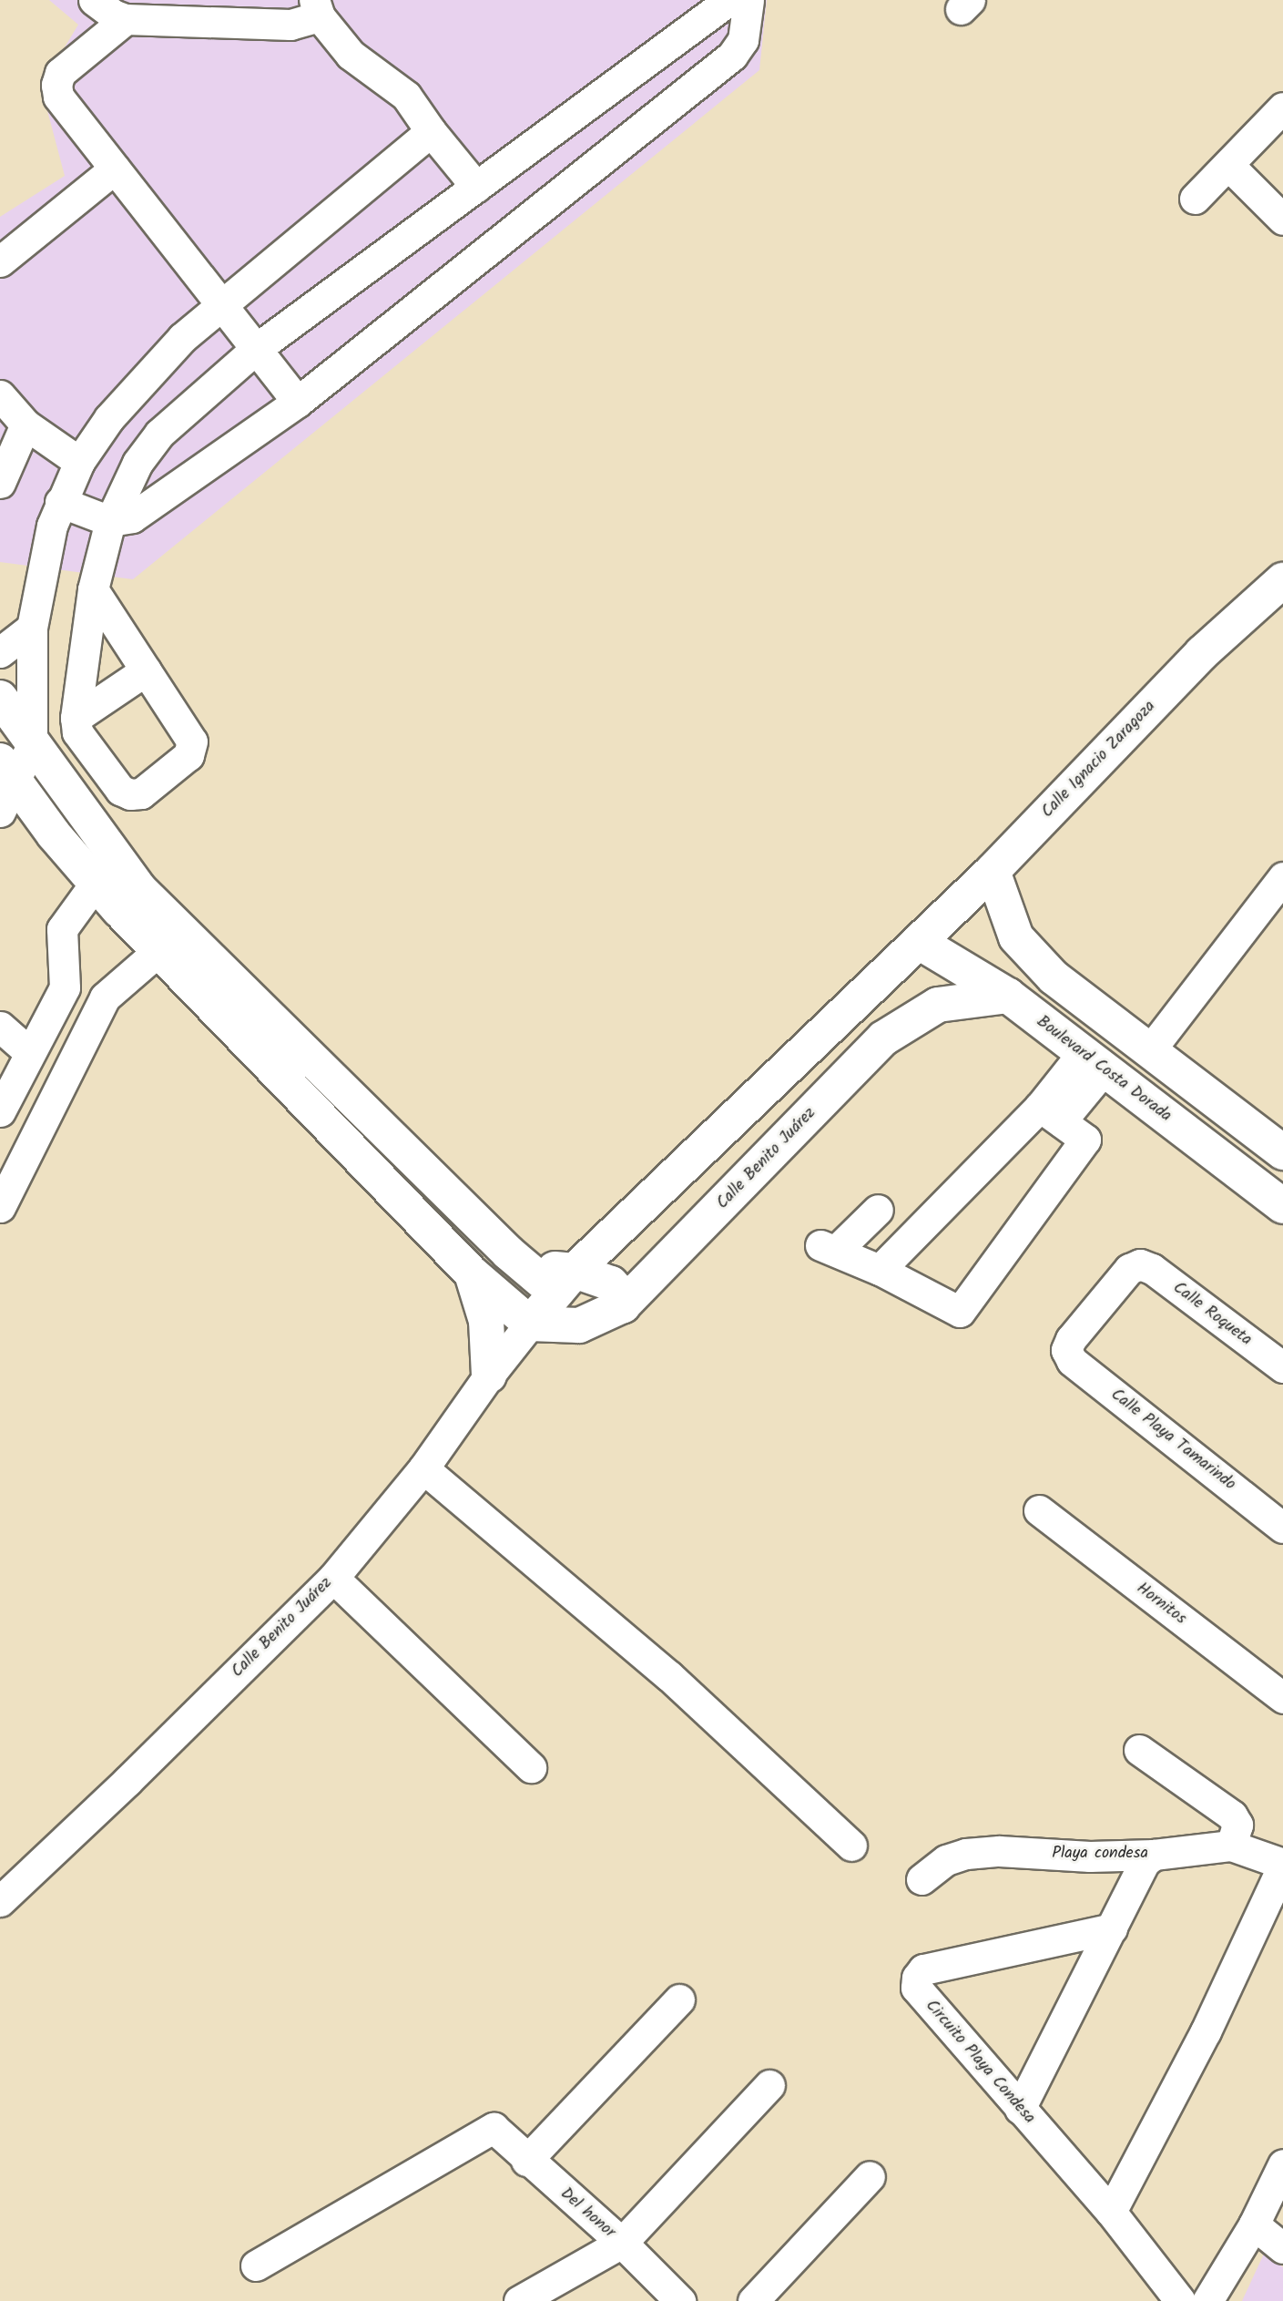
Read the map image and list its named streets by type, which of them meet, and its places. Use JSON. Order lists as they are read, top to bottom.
{
  "streets": {
    "main road": ["Calle Ignacio Zaragoza", "Boulevard Costa Dorada", "Calle Benito Juárez"],
    "street": [
      "Calle Roqueta",
      "Calle Playa Tamarindo",
      "Hornitos",
      "Playa condesa",
      "Circuito Playa Condesa",
      "Del honor"
    ]
  },
  "crossings": [
    ["Calle Ignacio Zaragoza", "Boulevard Costa Dorada"],
    ["Calle Ignacio Zaragoza", "Calle Benito Juárez"],
    ["Boulevard Costa Dorada", "Calle Benito Juárez"],
    ["Calle Roqueta", "Calle Playa Tamarindo"]
  ]
}
